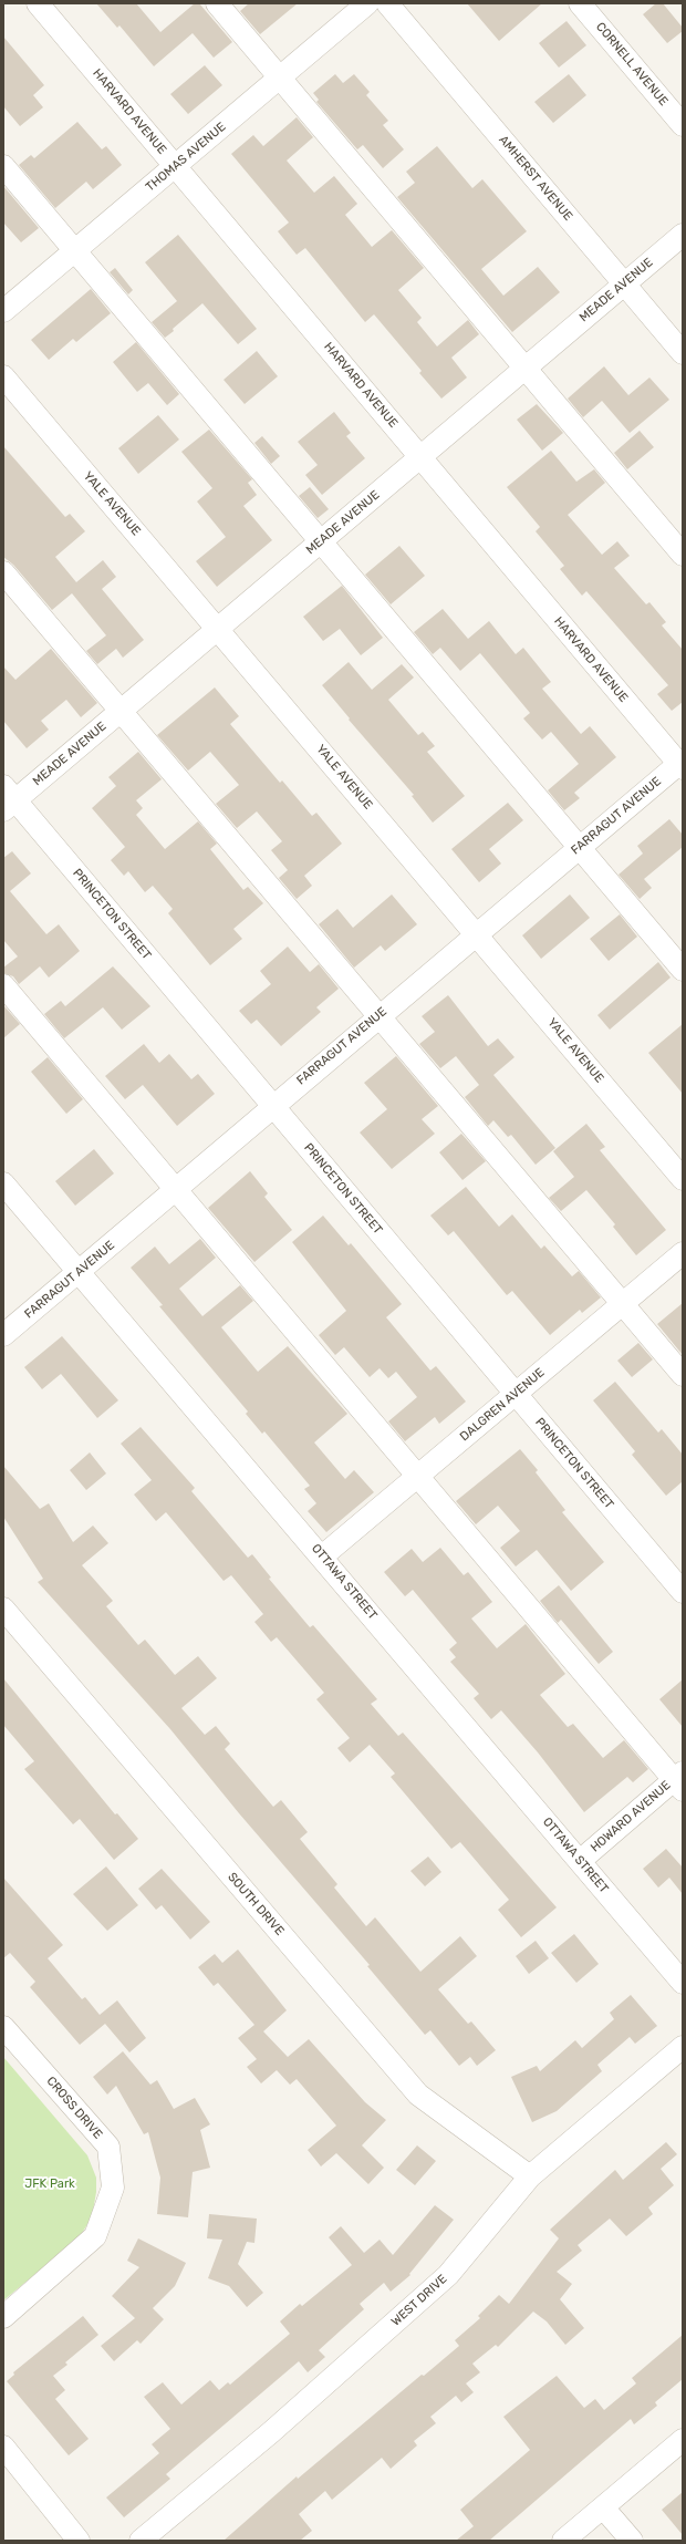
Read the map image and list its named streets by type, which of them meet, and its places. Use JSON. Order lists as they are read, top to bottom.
{
  "streets": {
    "street": [
      "CORNELL AVENUE",
      "HARVARD AVENUE",
      "THOMAS AVENUE",
      "AMHERST AVENUE",
      "MEADE AVENUE",
      "YALE AVENUE",
      "FARRAGUT AVENUE",
      "PRINCETON STREET",
      "DALGREN AVENUE",
      "OTTAWA STREET",
      "HOWARD AVENUE",
      "SOUTH DRIVE",
      "CROSS DRIVE",
      "WEST DRIVE"
    ]
  },
  "crossings": [
    ["HARVARD AVENUE", "THOMAS AVENUE"],
    ["HARVARD AVENUE", "MEADE AVENUE"],
    ["HARVARD AVENUE", "FARRAGUT AVENUE"],
    ["AMHERST AVENUE", "MEADE AVENUE"],
    ["MEADE AVENUE", "YALE AVENUE"],
    ["MEADE AVENUE", "PRINCETON STREET"],
    ["YALE AVENUE", "FARRAGUT AVENUE"],
    ["FARRAGUT AVENUE", "PRINCETON STREET"],
    ["FARRAGUT AVENUE", "OTTAWA STREET"],
    ["PRINCETON STREET", "DALGREN AVENUE"],
    ["DALGREN AVENUE", "OTTAWA STREET"],
    ["OTTAWA STREET", "HOWARD AVENUE"],
    ["SOUTH DRIVE", "WEST DRIVE"]
  ],
  "parks": ["JFK Park"]
}
